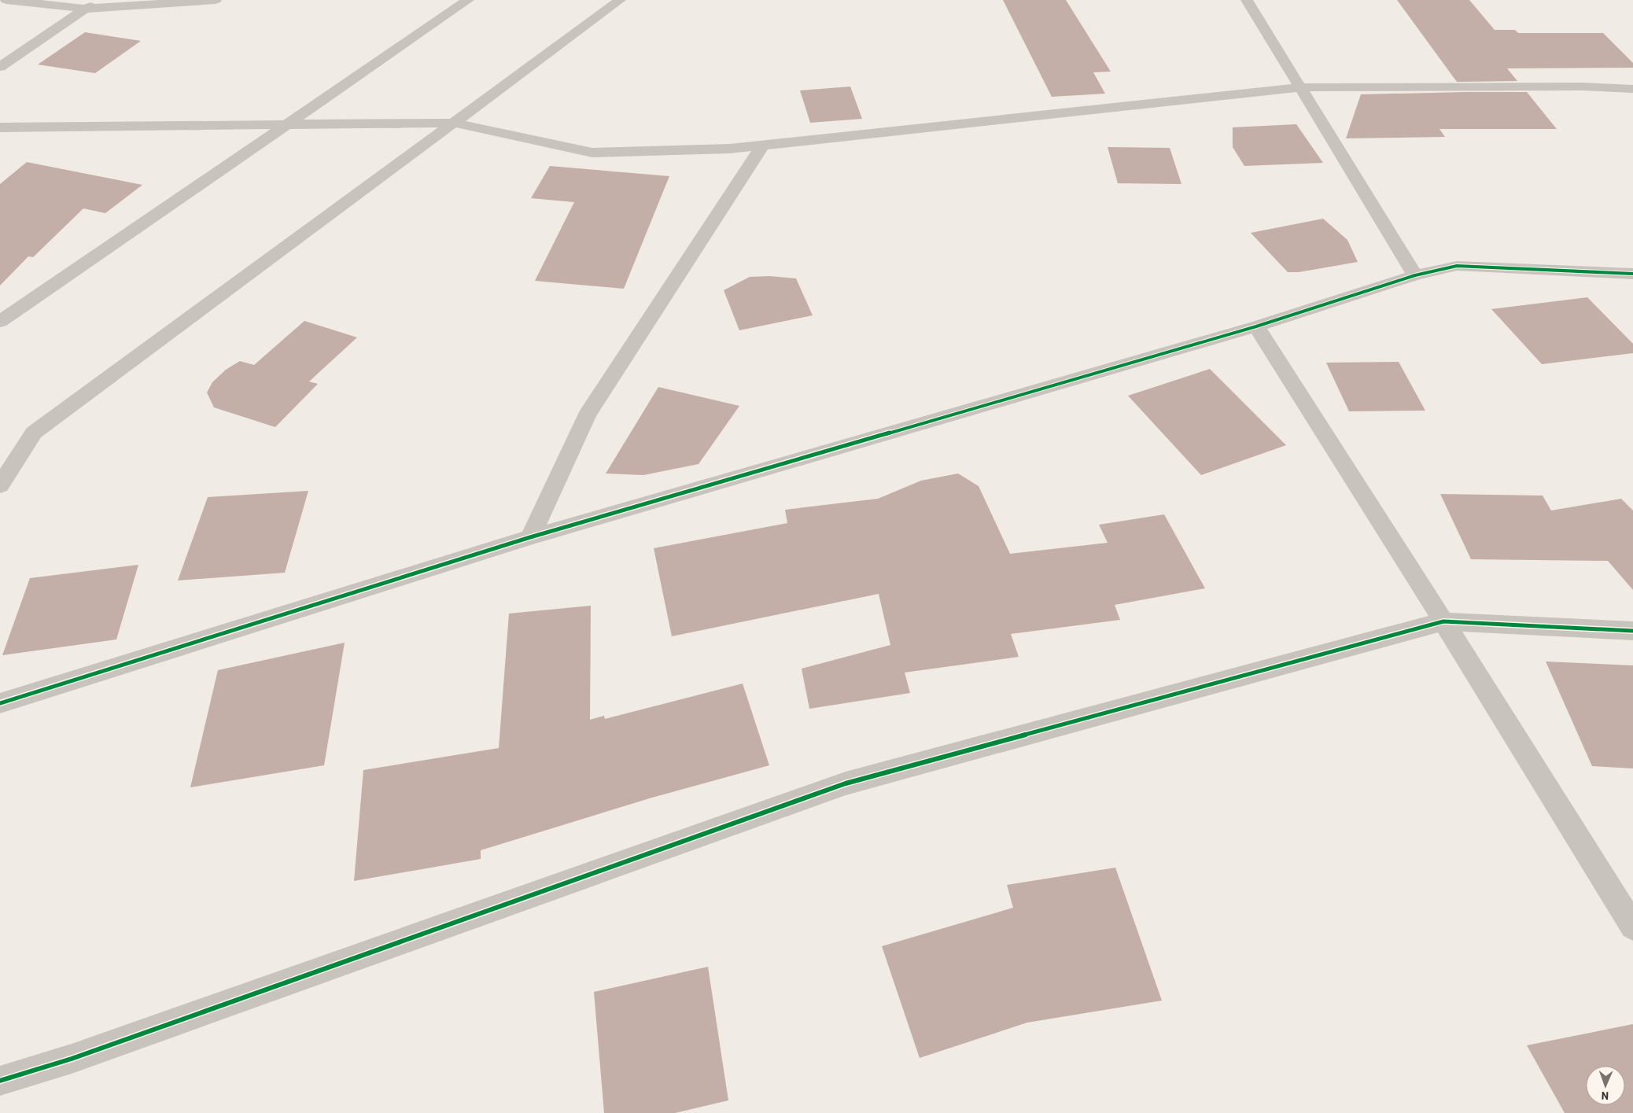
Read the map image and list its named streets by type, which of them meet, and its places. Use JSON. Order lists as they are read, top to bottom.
{
  "north": "bottom"
}
